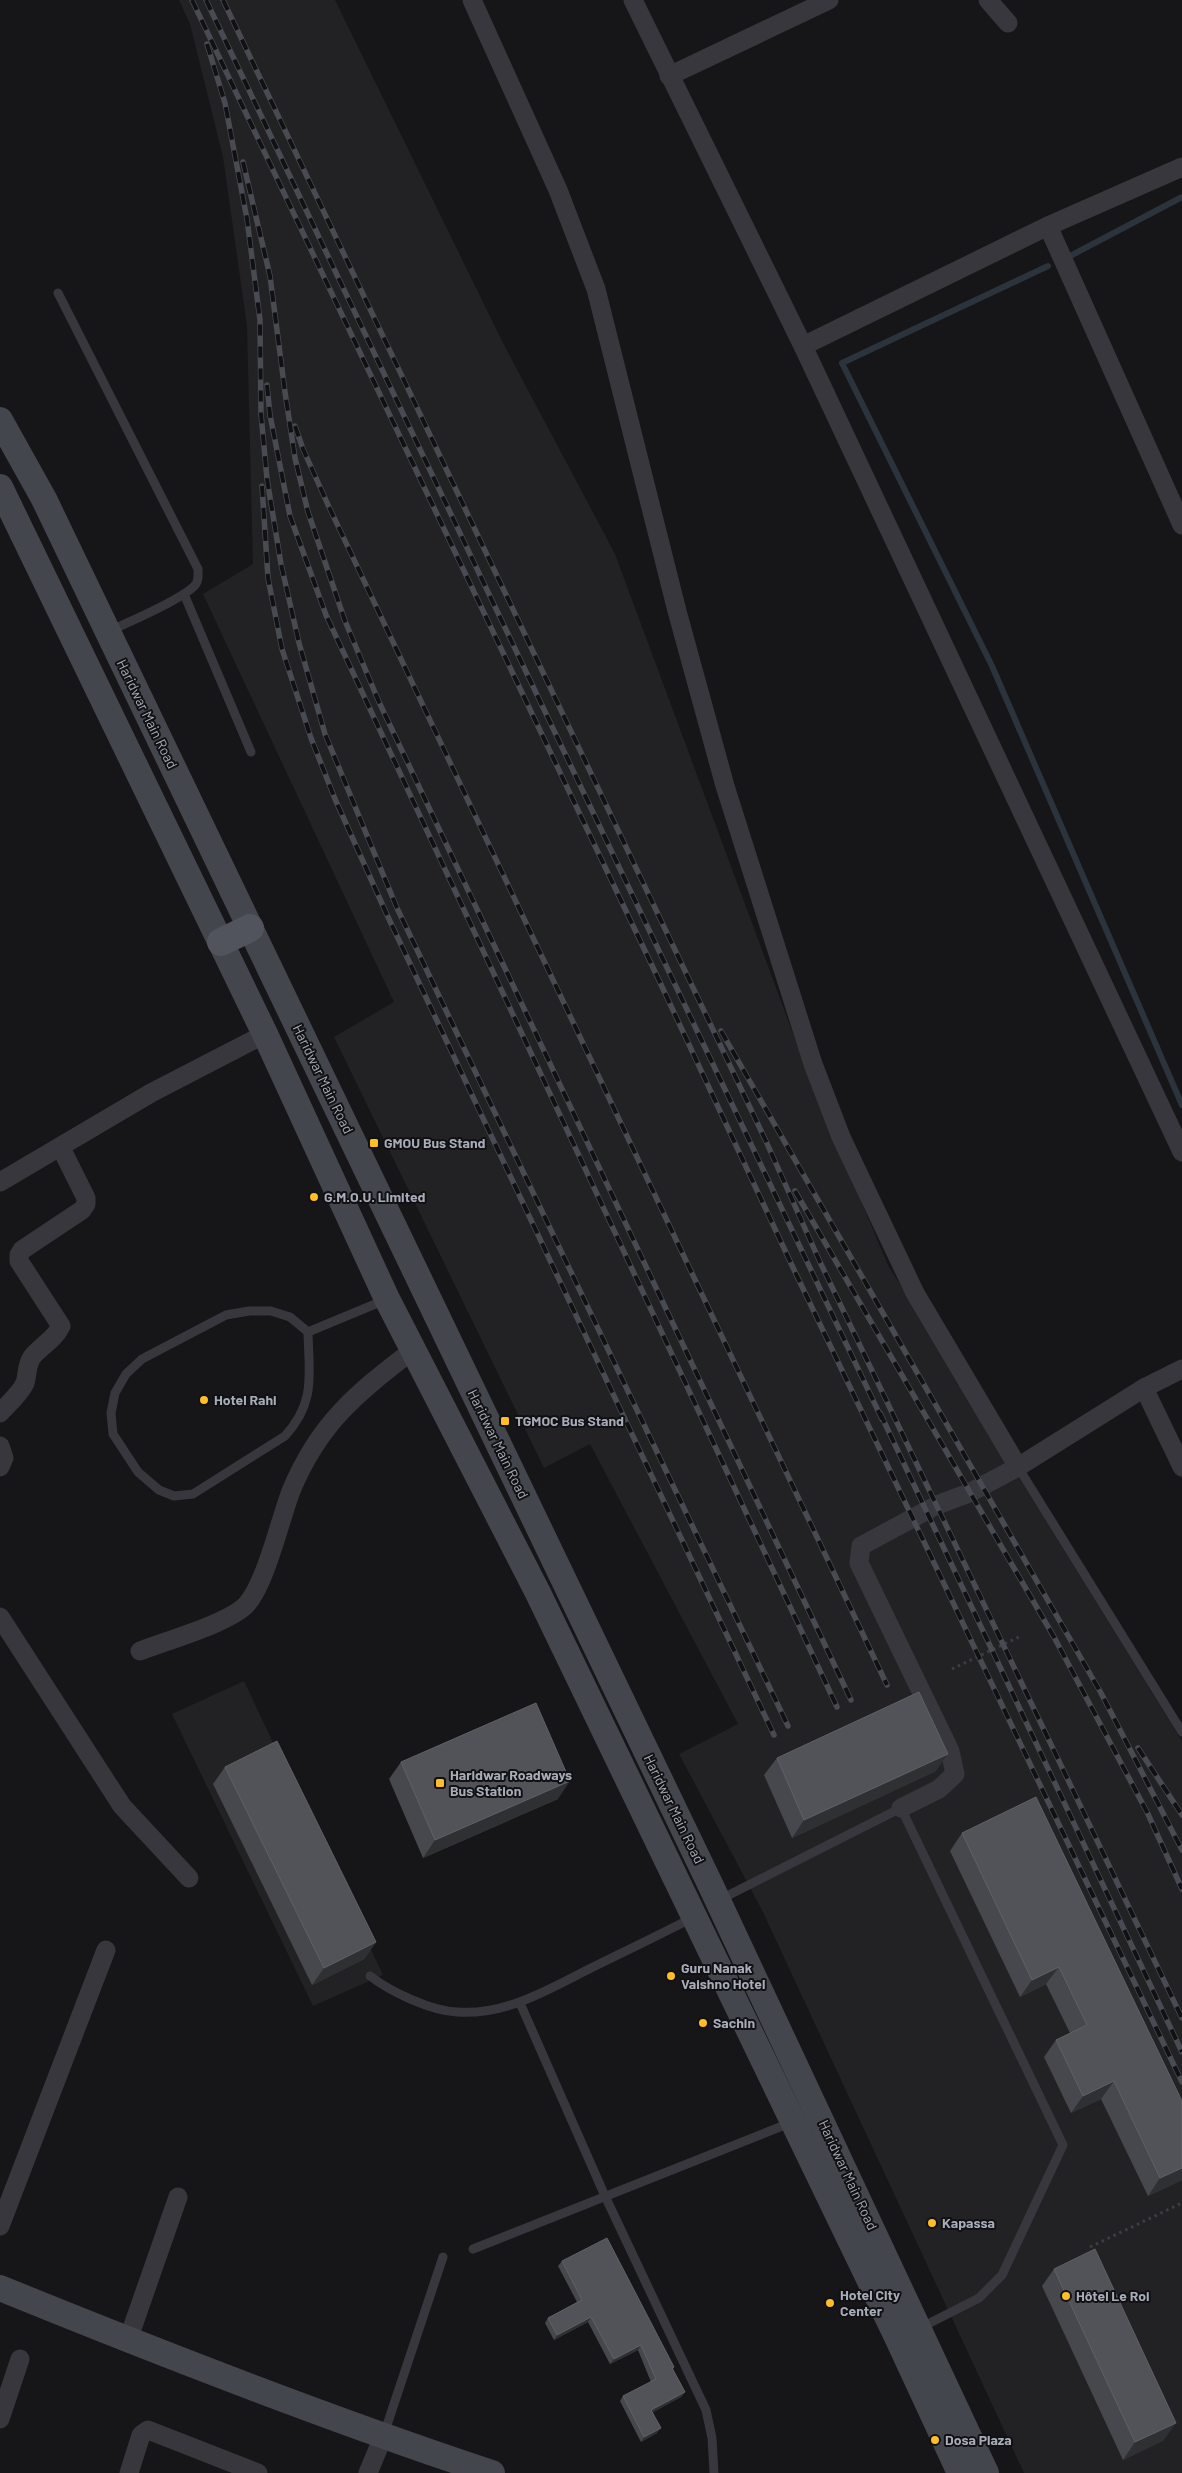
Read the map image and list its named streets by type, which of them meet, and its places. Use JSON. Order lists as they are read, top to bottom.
{
  "streets": {
    "main road": ["Haridwar Main Road"]
  },
  "places": {
    "transit": ["GMOU Bus Stand", "TGMOC Bus Stand", "Haridwar Roadways Bus Station"],
    "other": [
      "G.M.O.U. Limited",
      "Hotel Rahi",
      "Guru Nanak Vaishno Hotel",
      "Sachin",
      "Kapassa",
      "Hôtel Le Roi",
      "Hotel City Center",
      "Dosa Plaza"
    ]
  }
}
